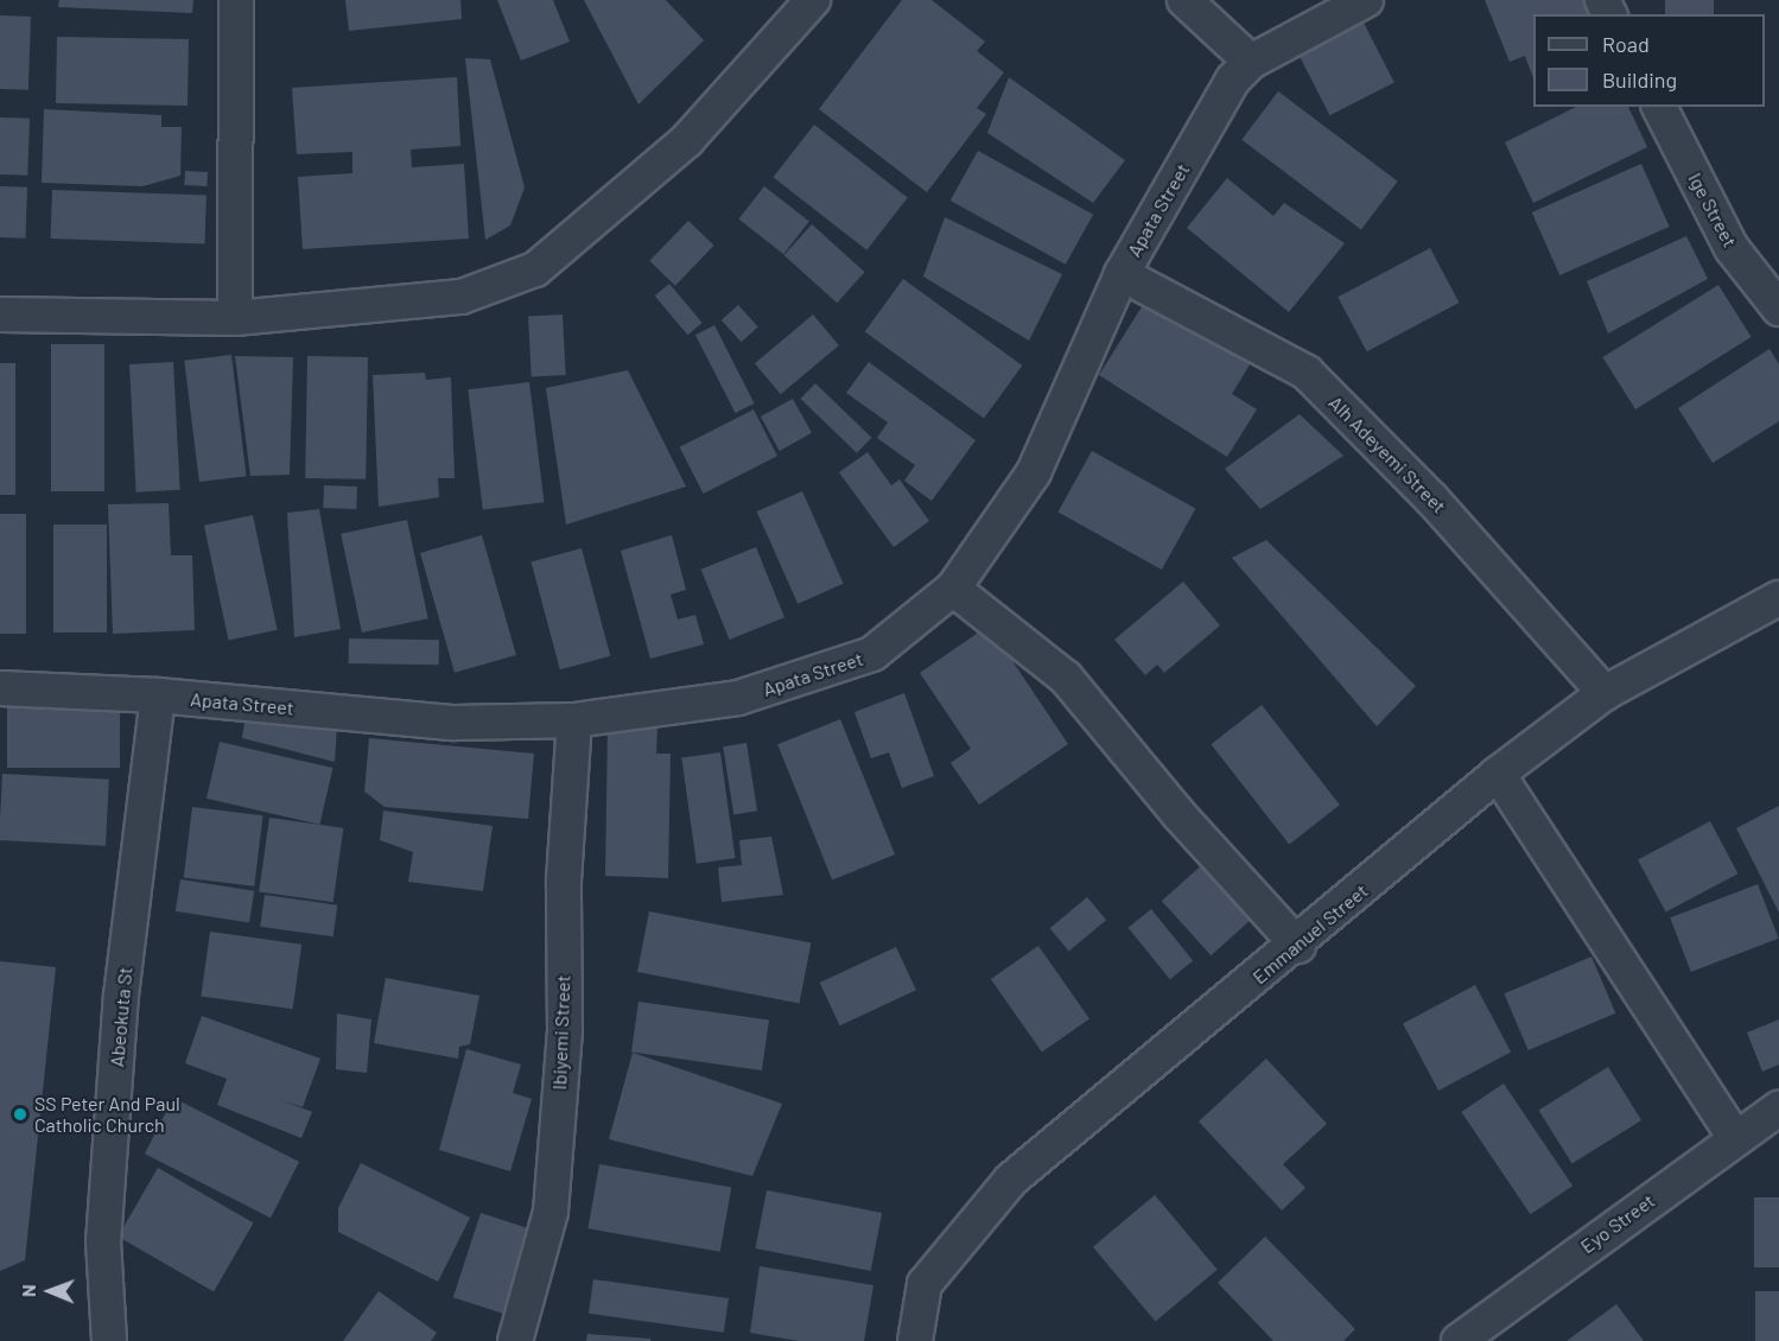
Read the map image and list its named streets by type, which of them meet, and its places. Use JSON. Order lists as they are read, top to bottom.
{
  "streets": {
    "street": [
      "Apata Street",
      "Ige Street",
      "Alh Adeyemi Street",
      "Emmanuel Street",
      "Abeokuta St",
      "Ibiyemi Street",
      "Eyo Street"
    ]
  },
  "crossings": [
    ["Apata Street", "Alh Adeyemi Street"],
    ["Apata Street", "Abeokuta St"],
    ["Apata Street", "Ibiyemi Street"],
    ["Alh Adeyemi Street", "Emmanuel Street"]
  ],
  "places": ["SS Peter And Paul Catholic Church"],
  "legend": ["Road", "Building"],
  "north": "left"
}
